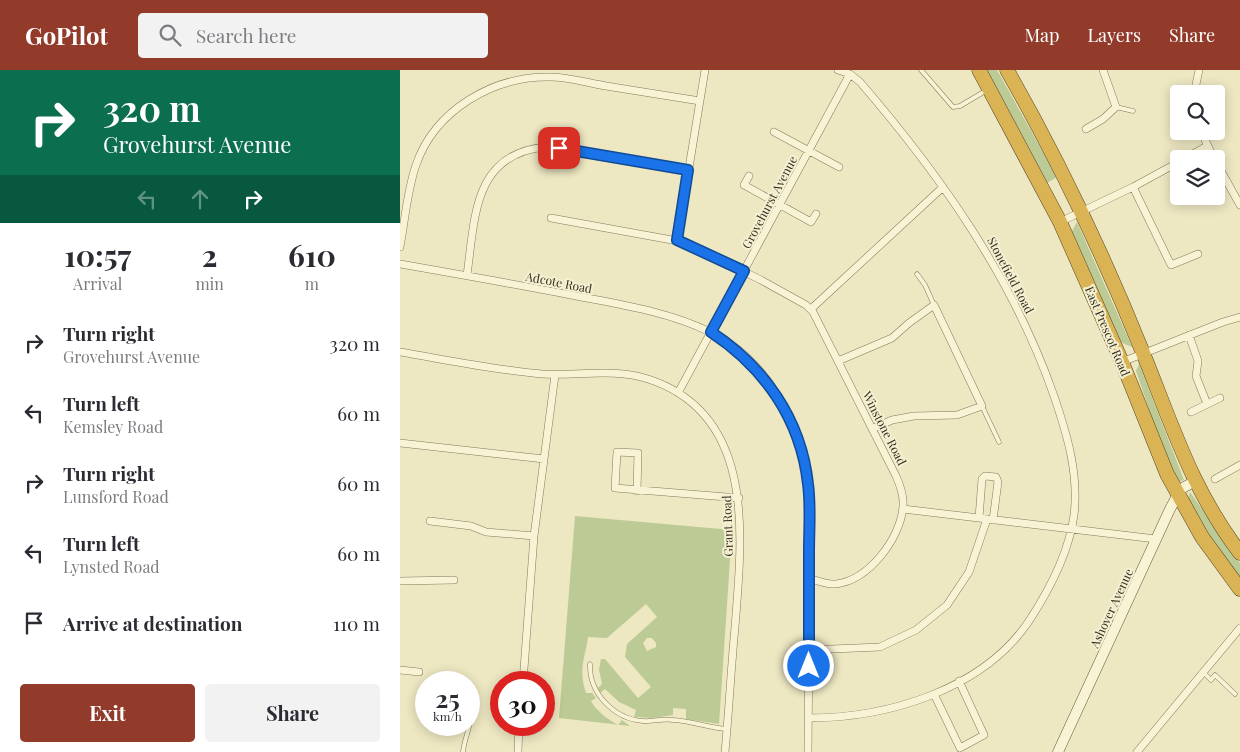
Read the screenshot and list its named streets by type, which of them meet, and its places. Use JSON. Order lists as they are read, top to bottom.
{
  "streets": {
    "highway": ["East Prescot Road"],
    "street": [
      "Grovehurst Avenue",
      "Stonefield Road",
      "Adcote Road",
      "Winstone Road",
      "Grant Road",
      "Ashover Avenue"
    ]
  },
  "crossings": [
    ["Grovehurst Avenue", "Stonefield Road"],
    ["Grovehurst Avenue", "Adcote Road"],
    ["Grovehurst Avenue", "Grant Road"],
    ["Stonefield Road", "Adcote Road"],
    ["Adcote Road", "Winstone Road"],
    ["East Prescot Road", "Ashover Avenue"]
  ],
  "page": {
    "header": "GoPilot",
    "search": "Search here",
    "nav": ["Map", "Layers", "Share"],
    "turn": ["320 m", "Grovehurst Avenue"],
    "eta": [
      "10:57",
      "Arrival",
      "2",
      "min",
      "610",
      "m"
    ],
    "list": [
      {
        "name": "Turn right",
        "note": "Grovehurst Avenue",
        "value": "320 m"
      },
      {
        "name": "Turn left",
        "note": "Kemsley Road",
        "value": "60 m"
      },
      {
        "name": "Turn right",
        "note": "Lunsford Road",
        "value": "60 m"
      },
      {
        "name": "Turn left",
        "note": "Lynsted Road",
        "value": "60 m"
      },
      {
        "name": "Arrive at destination",
        "value": "110 m"
      }
    ],
    "speed": "25 km/h",
    "limit": "30",
    "buttons": ["Exit", "Share"]
  }
}
